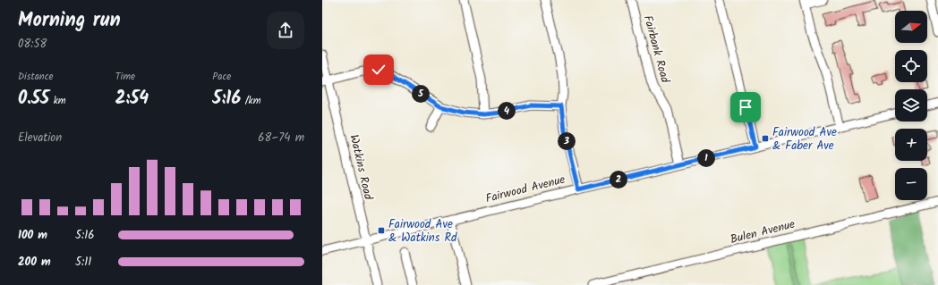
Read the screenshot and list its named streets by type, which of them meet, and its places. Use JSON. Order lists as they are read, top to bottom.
{
  "streets": {
    "street": [
      "Fairbank Road",
      "Watkins Road",
      "Fairwood Avenue",
      "Bulen Avenue"
    ]
  },
  "crossings": [
    ["Fairbank Road", "Fairwood Avenue"],
    ["Watkins Road", "Fairwood Avenue"]
  ],
  "places": {
    "transit": ["Fairwood Ave & Faber Ave", "Fairwood Ave & Watkins Rd"]
  },
  "north": "right",
  "page": {
    "heading": ["Morning run", "08:58"],
    "map_buttons": ["+", "−"],
    "stats": [
      ["Distance", "0.55 km"],
      ["Time", "2:54"],
      ["Pace", "5:16 /km"]
    ],
    "pins": [
      "5",
      "4",
      "3",
      "1",
      "2"
    ],
    "chart": ["Elevation", "68–74 m"],
    "list": [
      {
        "name": "100 m",
        "note": "5:16"
      },
      {
        "name": "200 m",
        "note": "5:11"
      }
    ]
  }
}
